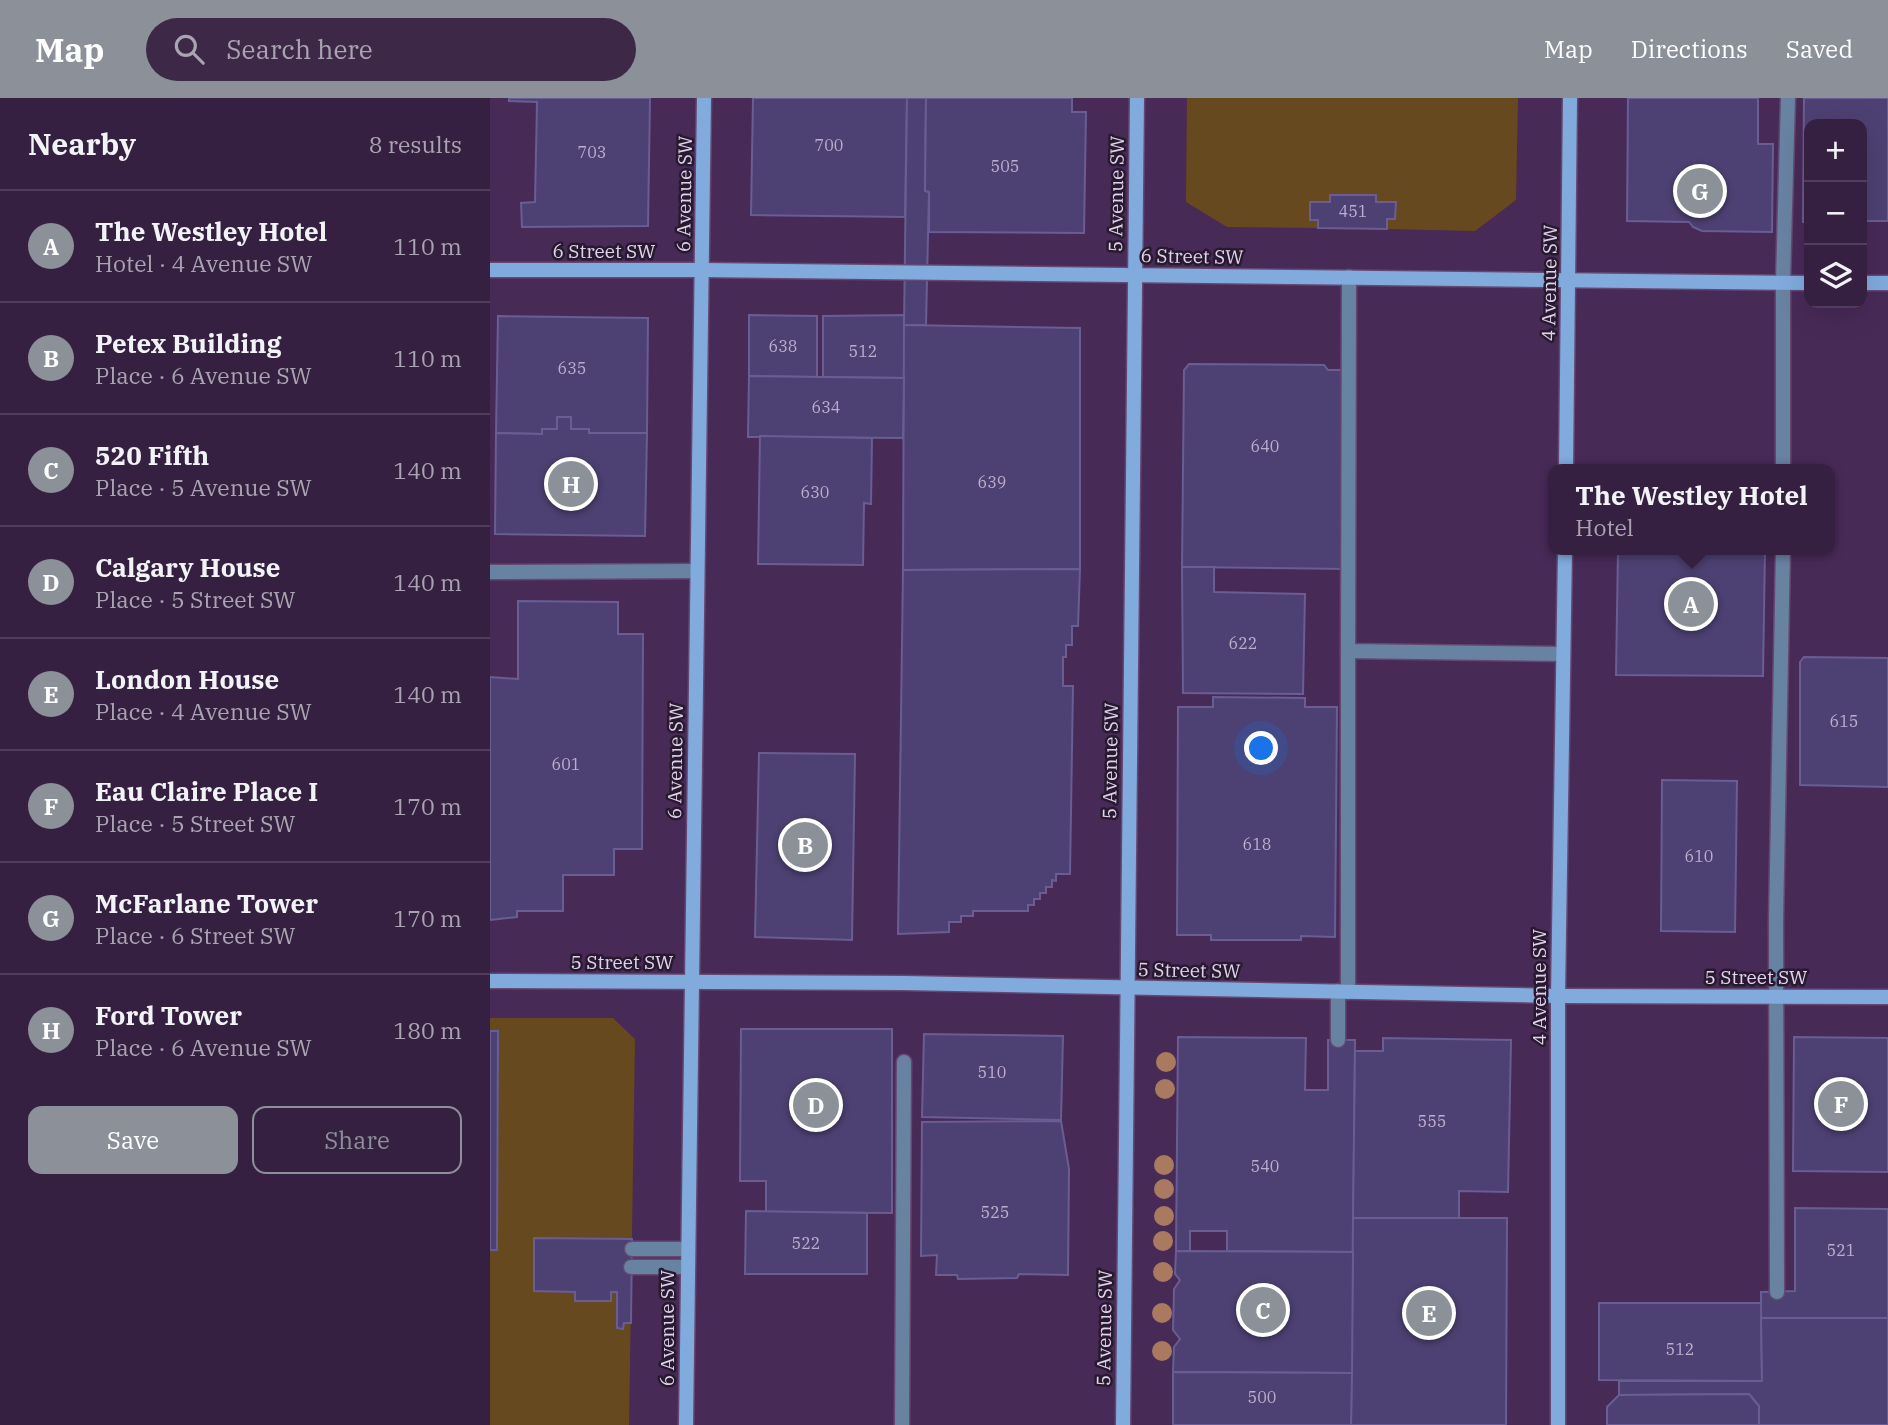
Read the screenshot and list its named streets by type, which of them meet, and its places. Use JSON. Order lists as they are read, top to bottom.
{
  "streets": {
    "main road": [
      "6 Avenue SW",
      "5 Avenue SW",
      "6 Street SW",
      "4 Avenue SW",
      "5 Street SW"
    ]
  },
  "crossings": [
    ["6 Avenue SW", "6 Street SW"],
    ["6 Avenue SW", "5 Street SW"],
    ["5 Avenue SW", "6 Street SW"],
    ["5 Avenue SW", "5 Street SW"],
    ["6 Street SW", "4 Avenue SW"],
    ["4 Avenue SW", "5 Street SW"]
  ],
  "house_numbers": [
    "700",
    "703",
    "505",
    "451",
    "638",
    "512",
    "635",
    "634",
    "640",
    "639",
    "630",
    "622",
    "615",
    "601",
    "618",
    "610",
    "510",
    "555",
    "540",
    "525",
    "522",
    "521",
    "512",
    "500"
  ],
  "page": {
    "header": "Map",
    "search": "Search here",
    "nav": ["Map", "Directions", "Saved"],
    "heading": ["Nearby", "8 results"],
    "map_buttons": ["+", "−"],
    "pins": [
      "G",
      "H",
      "A",
      "B",
      "F",
      "D",
      "C",
      "E"
    ],
    "list": [
      {
        "mark": "A",
        "name": "The Westley Hotel",
        "note": "Hotel · 4 Avenue SW",
        "value": "110 m"
      },
      {
        "mark": "B",
        "name": "Petex Building",
        "note": "Place · 6 Avenue SW",
        "value": "110 m"
      },
      {
        "mark": "C",
        "name": "520 Fifth",
        "note": "Place · 5 Avenue SW",
        "value": "140 m"
      },
      {
        "mark": "D",
        "name": "Calgary House",
        "note": "Place · 5 Street SW",
        "value": "140 m"
      },
      {
        "mark": "E",
        "name": "London House",
        "note": "Place · 4 Avenue SW",
        "value": "140 m"
      },
      {
        "mark": "F",
        "name": "Eau Claire Place I",
        "note": "Place · 5 Street SW",
        "value": "170 m"
      },
      {
        "mark": "G",
        "name": "McFarlane Tower",
        "note": "Place · 6 Street SW",
        "value": "170 m"
      },
      {
        "mark": "H",
        "name": "Ford Tower",
        "note": "Place · 6 Avenue SW",
        "value": "180 m"
      }
    ],
    "popup": ["The Westley Hotel", "Hotel"],
    "buttons": ["Save", "Share"]
  }
}
